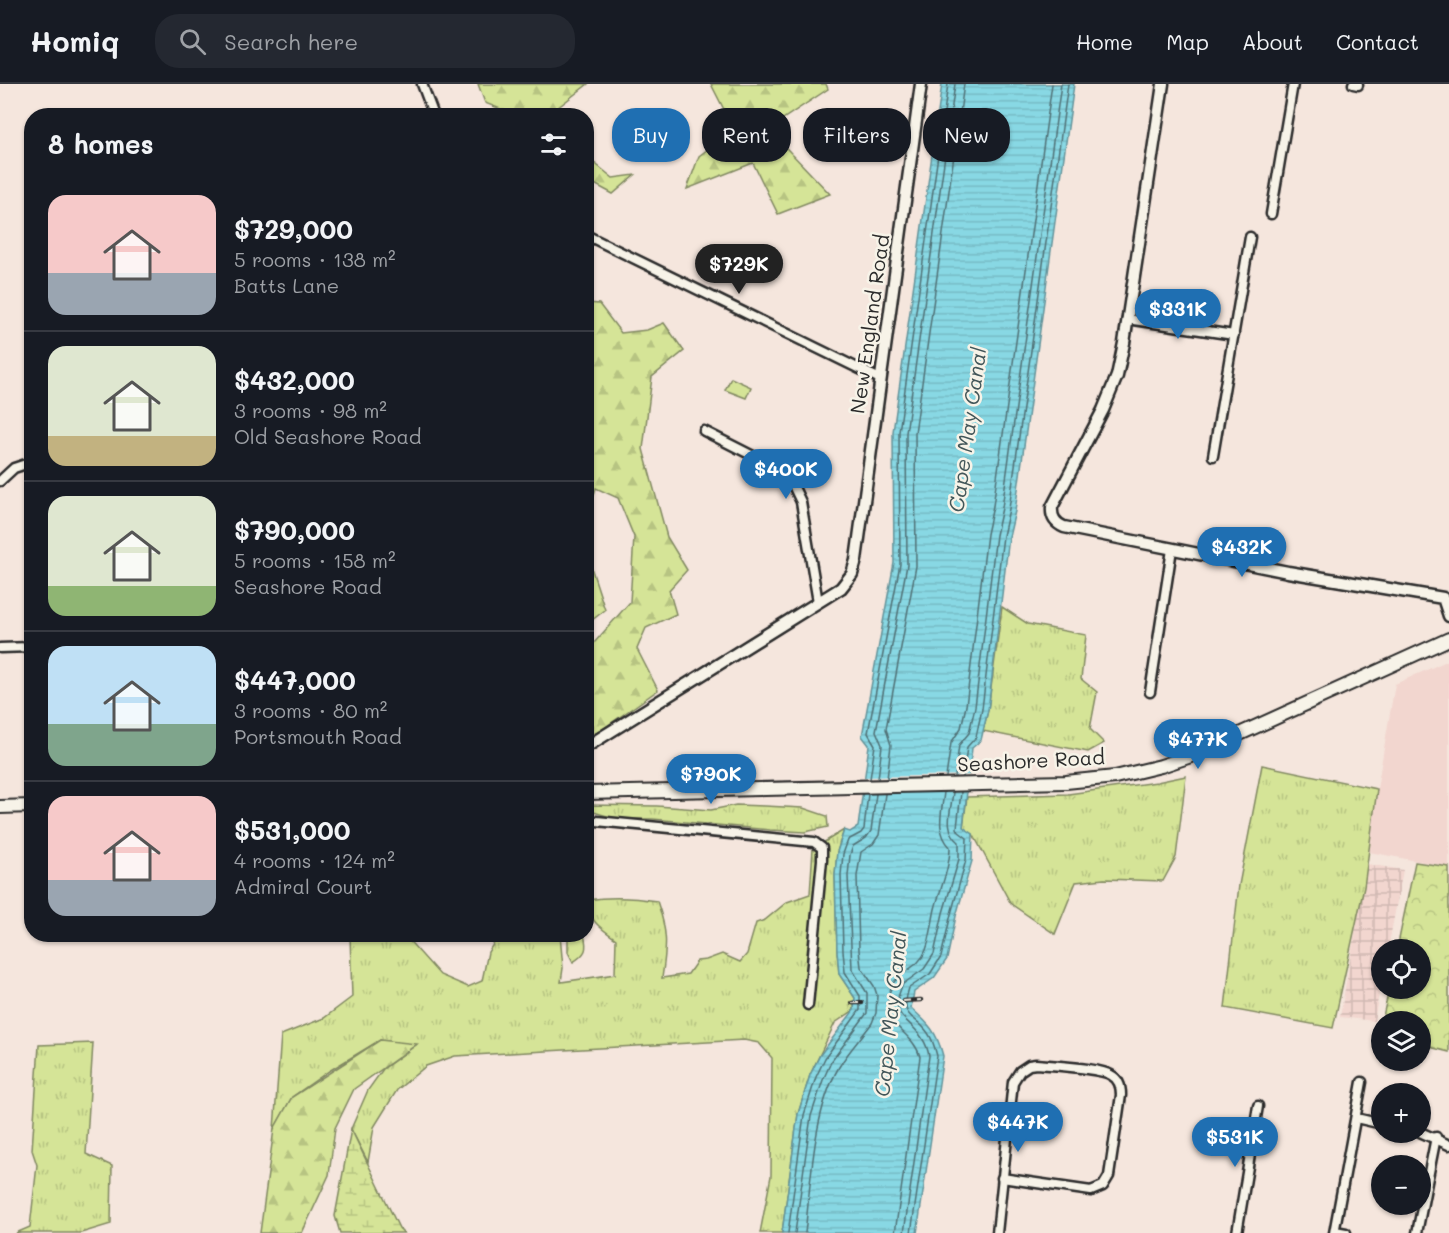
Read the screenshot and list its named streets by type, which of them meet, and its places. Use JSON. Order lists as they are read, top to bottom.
{
  "streets": {
    "main road": ["Seashore Road"],
    "street": ["New England Road"]
  },
  "water": ["Cape May Canal"],
  "page": {
    "header": "Homiq",
    "search": "Search here",
    "nav": [
      "Home",
      "Map",
      "About",
      "Contact"
    ],
    "chip": [
      "Buy",
      "Rent",
      "Filters",
      "New"
    ],
    "heading": "8 homes",
    "list": [
      {
        "name": "$729,000",
        "note": "5 rooms · 138 m² · Batts Lane"
      },
      {
        "name": "$432,000",
        "note": "3 rooms · 98 m² · Old Seashore Road"
      },
      {
        "name": "$790,000",
        "note": "5 rooms · 158 m² · Seashore Road"
      },
      {
        "name": "$447,000",
        "note": "3 rooms · 80 m² · Portsmouth Road"
      },
      {
        "name": "$531,000",
        "note": "4 rooms · 124 m² · Admiral Court"
      }
    ],
    "price": [
      "$729K",
      "$331K",
      "$400K",
      "$432K",
      "$477K",
      "$790K",
      "$447K",
      "$531K"
    ],
    "map_buttons": ["+", "−"]
  }
}
